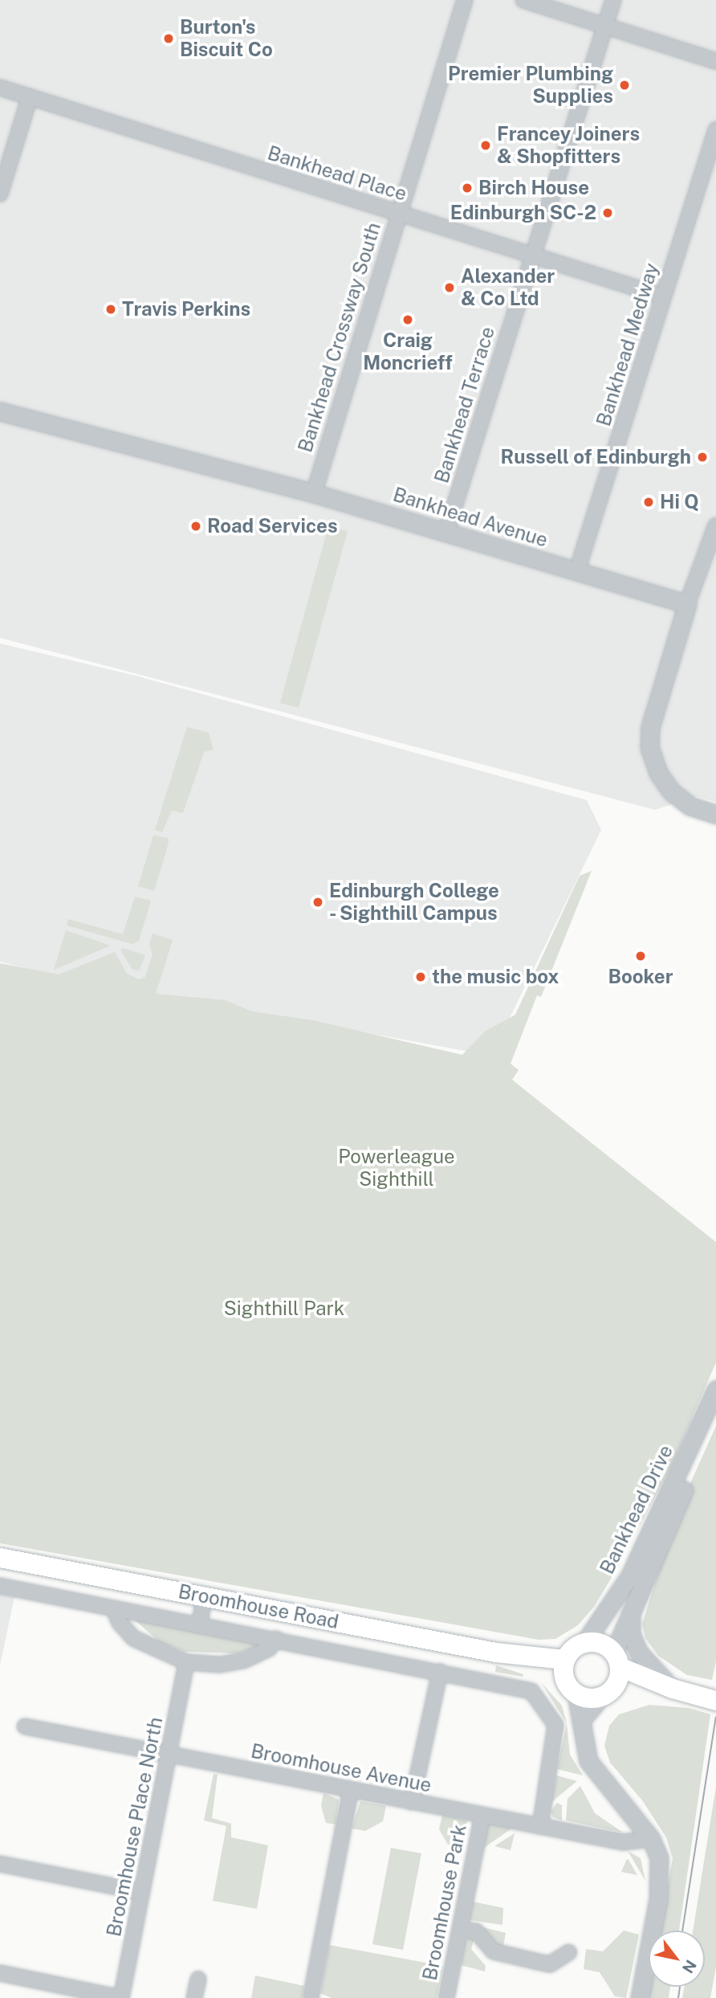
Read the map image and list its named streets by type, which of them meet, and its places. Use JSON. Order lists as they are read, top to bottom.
{
  "streets": {
    "main road": ["Broomhouse Road"],
    "street": [
      "Bankhead Place",
      "Bankhead Crossway South",
      "Bankhead Medway",
      "Bankhead Terrace",
      "Bankhead Avenue",
      "Bankhead Drive",
      "Broomhouse Avenue",
      "Broomhouse Place North",
      "Broomhouse Park"
    ]
  },
  "crossings": [
    ["Bankhead Place", "Bankhead Crossway South"],
    ["Bankhead Place", "Bankhead Medway"],
    ["Bankhead Place", "Bankhead Terrace"],
    ["Bankhead Crossway South", "Bankhead Avenue"],
    ["Bankhead Medway", "Bankhead Avenue"],
    ["Bankhead Terrace", "Bankhead Avenue"],
    ["Bankhead Drive", "Broomhouse Road"],
    ["Broomhouse Road", "Broomhouse Avenue"],
    ["Broomhouse Road", "Broomhouse Place North"],
    ["Broomhouse Avenue", "Broomhouse Place North"],
    ["Broomhouse Avenue", "Broomhouse Park"]
  ],
  "parks": ["Powerleague Sighthill", "Sighthill Park"],
  "places": [
    "Burton's Biscuit Co",
    "Premier Plumbing Supplies",
    "Francey Joiners & Shopfitters",
    "Birch House",
    "Edinburgh SC-2",
    "Alexander & Co Ltd",
    "Travis Perkins",
    "Craig Moncrieff",
    "Russell of Edinburgh",
    "Hi Q",
    "Road Services",
    "Edinburgh College - Sighthill Campus",
    "Booker",
    "the music box"
  ],
  "north": "bottom right"
}
